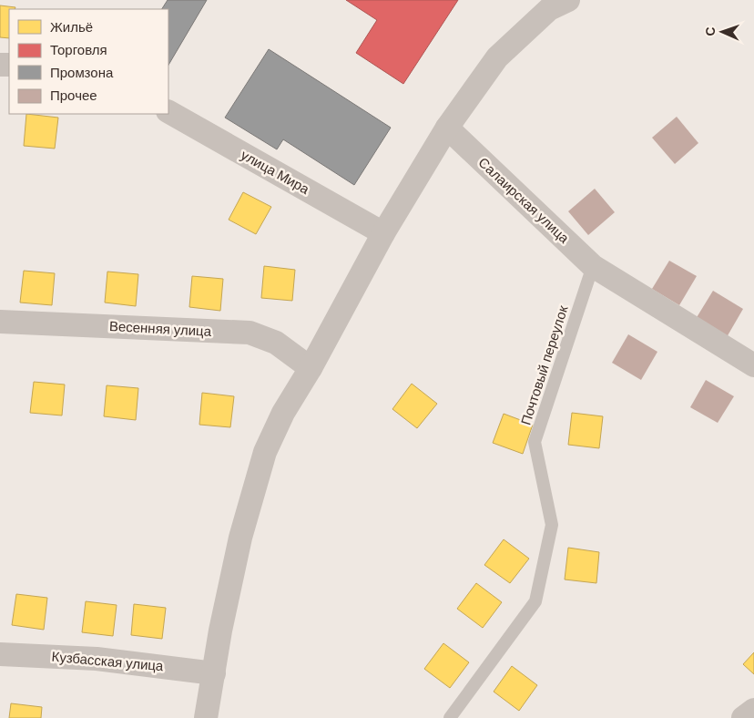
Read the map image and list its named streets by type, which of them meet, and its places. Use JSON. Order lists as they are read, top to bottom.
{
  "streets": {
    "street": [
      "улица Мира",
      "Салаирская улица",
      "Весенняя улица",
      "Кузбасская улица"
    ],
    "lane": ["Почтовый переулок"]
  },
  "crossings": [
    ["Салаирская улица", "Почтовый переулок"]
  ],
  "legend": [
    "Жильё",
    "Торговля",
    "Промзона",
    "Прочее"
  ],
  "north": "left"
}
